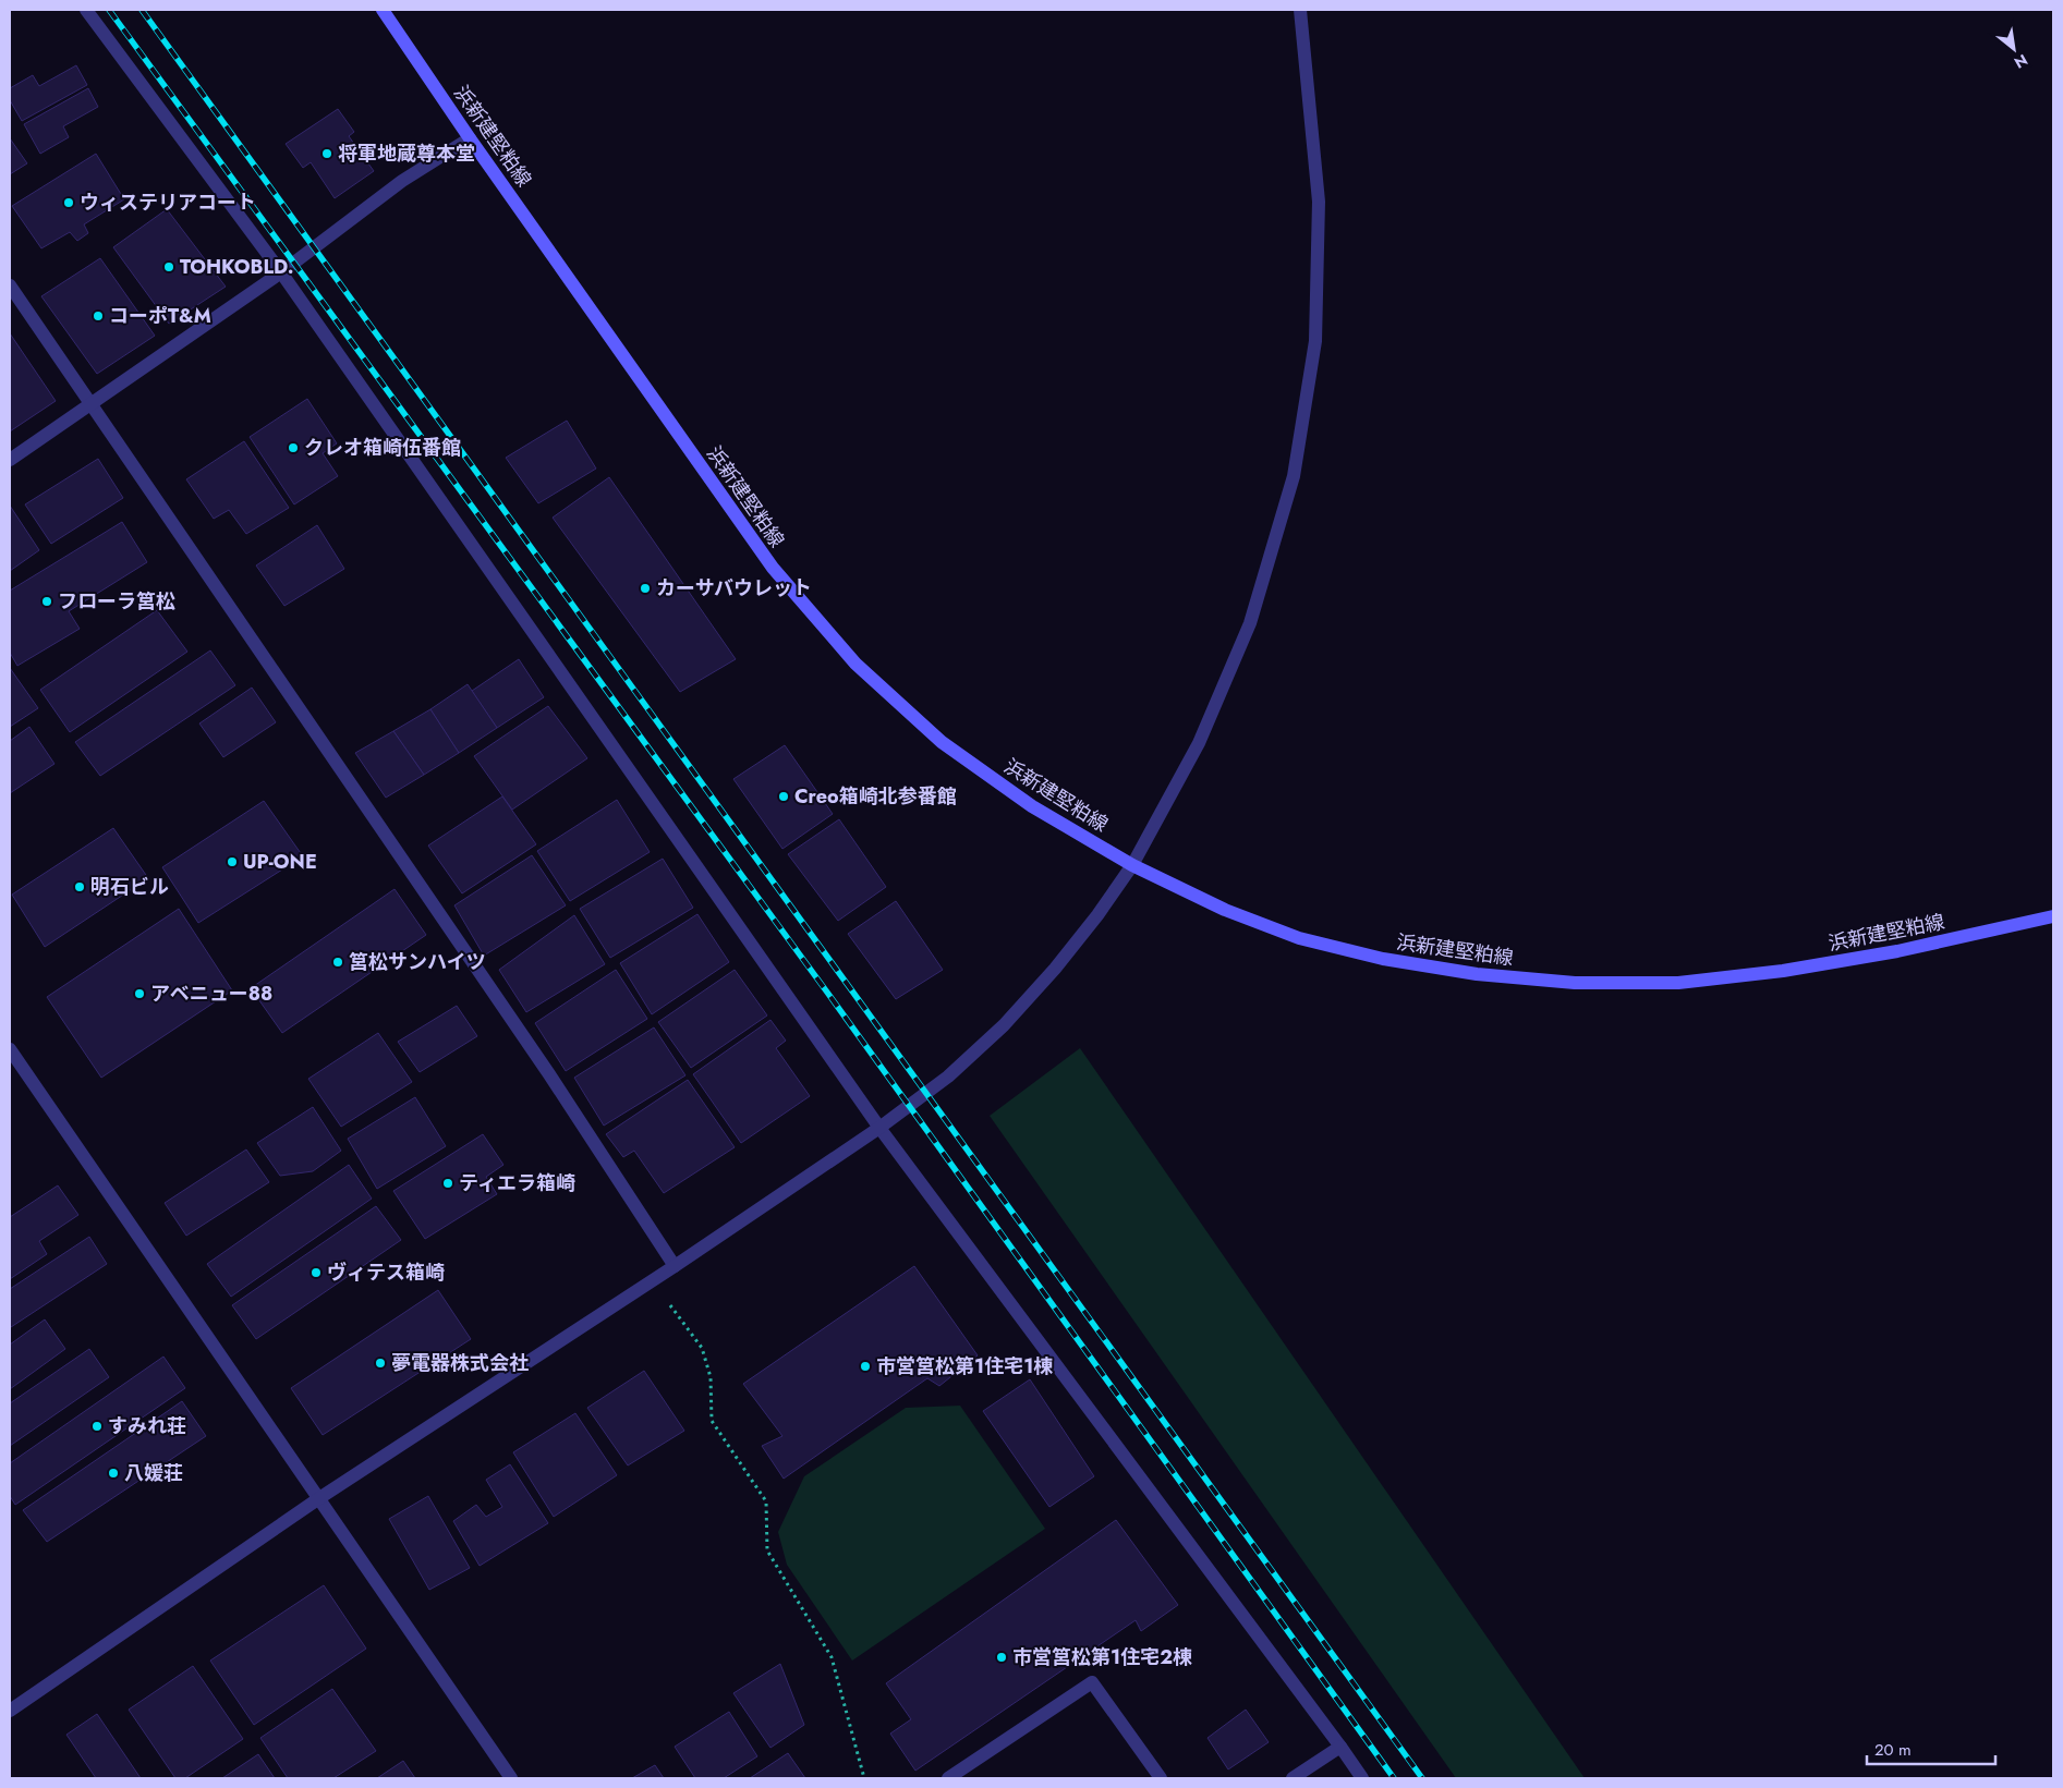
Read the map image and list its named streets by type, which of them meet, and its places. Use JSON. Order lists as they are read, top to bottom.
{
  "streets": {
    "main road": ["浜新建堅粕線"]
  },
  "places": [
    "将軍地蔵尊本堂",
    "ウィステリアコート",
    "TOHKOBLD.",
    "コーポT&M",
    "クレオ箱崎伍番館",
    "カーサバウレット",
    "フローラ筥松",
    "Creo箱崎北参番館",
    "UP-ONE",
    "明石ビル",
    "筥松サンハイツ",
    "アベニュー88",
    "ティエラ箱崎",
    "ヴィテス箱崎",
    "夢電器株式会社",
    "市営筥松第1住宅1棟",
    "すみれ荘",
    "八媛荘",
    "市営筥松第1住宅2棟"
  ],
  "scale_bar": "20 m",
  "north": "bottom right"
}
